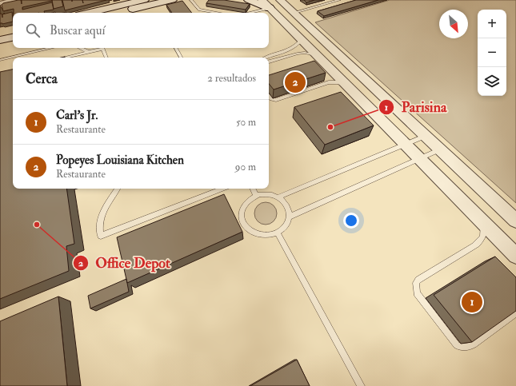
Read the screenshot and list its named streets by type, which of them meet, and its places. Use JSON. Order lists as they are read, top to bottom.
{
  "places": ["Parisina", "Office Depot"],
  "north": "bottom right",
  "page": {
    "map_buttons": ["+", "−"],
    "search": "Buscar aquí",
    "heading": ["Cerca", "2 resultados"],
    "pins": ["2", "1"],
    "list": [
      {
        "mark": "1",
        "name": "Carl's Jr.",
        "note": "Restaurante",
        "value": "50 m"
      },
      {
        "mark": "2",
        "name": "Popeyes Louisiana Kitchen",
        "note": "Restaurante",
        "value": "90 m"
      }
    ]
  }
}
